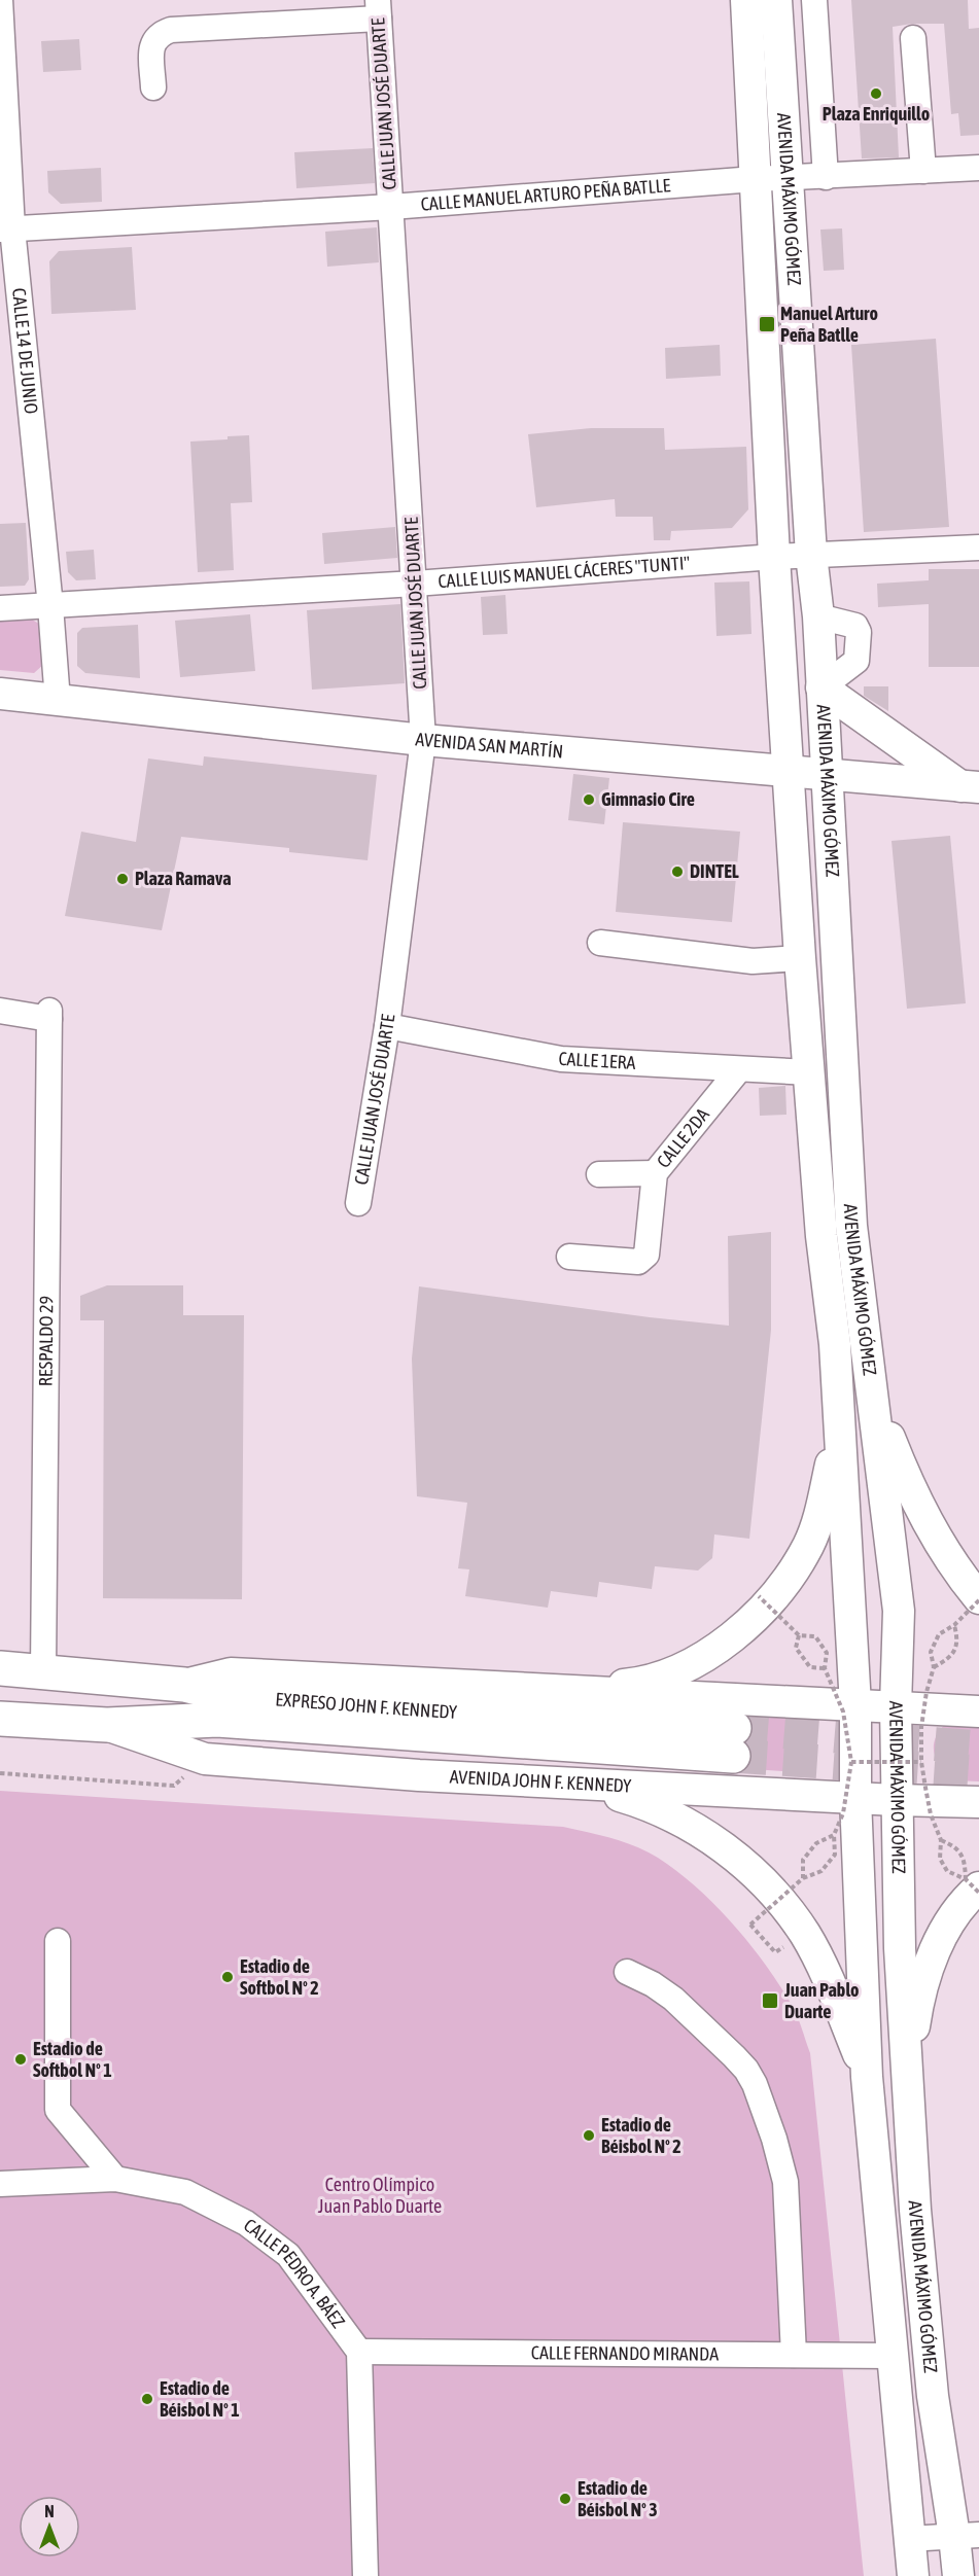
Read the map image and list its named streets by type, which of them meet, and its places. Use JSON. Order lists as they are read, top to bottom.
{
  "streets": {
    "highway": ["EXPRESO JOHN F. KENNEDY"],
    "main road": ["AVENIDA MÁXIMO GÓMEZ", "AVENIDA SAN MARTÍN", "AVENIDA JOHN F. KENNEDY"],
    "street": [
      "CALLE JUAN JOSÉ DUARTE",
      "CALLE MANUEL ARTURO PEÑA BATLLE",
      "CALLE 14 DE JUNIO",
      "CALLE LUIS MANUEL CÁCERES \"TUNTI\"",
      "CALLE 1ERA",
      "CALLE 2DA",
      "RESPALDO 29",
      "CALLE PEDRO A. BÁEZ",
      "CALLE FERNANDO MIRANDA"
    ]
  },
  "crossings": [
    ["CALLE JUAN JOSÉ DUARTE", "CALLE MANUEL ARTURO PEÑA BATLLE"],
    ["CALLE JUAN JOSÉ DUARTE", "CALLE LUIS MANUEL CÁCERES \"TUNTI\""],
    ["CALLE JUAN JOSÉ DUARTE", "AVENIDA SAN MARTÍN"],
    ["CALLE JUAN JOSÉ DUARTE", "CALLE 1ERA"],
    ["CALLE MANUEL ARTURO PEÑA BATLLE", "AVENIDA MÁXIMO GÓMEZ"],
    ["CALLE MANUEL ARTURO PEÑA BATLLE", "CALLE 14 DE JUNIO"],
    ["AVENIDA MÁXIMO GÓMEZ", "CALLE LUIS MANUEL CÁCERES \"TUNTI\""],
    ["AVENIDA MÁXIMO GÓMEZ", "AVENIDA SAN MARTÍN"],
    ["AVENIDA MÁXIMO GÓMEZ", "CALLE 1ERA"],
    ["AVENIDA MÁXIMO GÓMEZ", "AVENIDA JOHN F. KENNEDY"],
    ["AVENIDA MÁXIMO GÓMEZ", "CALLE FERNANDO MIRANDA"],
    ["CALLE 14 DE JUNIO", "CALLE LUIS MANUEL CÁCERES \"TUNTI\""],
    ["CALLE 14 DE JUNIO", "AVENIDA SAN MARTÍN"],
    ["CALLE 1ERA", "CALLE 2DA"],
    ["RESPALDO 29", "EXPRESO JOHN F. KENNEDY"],
    ["EXPRESO JOHN F. KENNEDY", "AVENIDA JOHN F. KENNEDY"],
    ["CALLE PEDRO A. BÁEZ", "CALLE FERNANDO MIRANDA"]
  ],
  "parks": ["Centro Olímpico Juan Pablo Duarte"],
  "places": {
    "other": [
      "Plaza Enriquillo",
      "Gimnasio Cire",
      "DINTEL",
      "Plaza Ramava",
      "Estadio de Softbol Nº 2",
      "Estadio de Softbol Nº 1",
      "Estadio de Béisbol Nº 2",
      "Estadio de Béisbol Nº 1",
      "Estadio de Béisbol Nº 3"
    ],
    "transit": ["Manuel Arturo Peña Batlle", "Juan Pablo Duarte"]
  },
  "north": "top"
}
